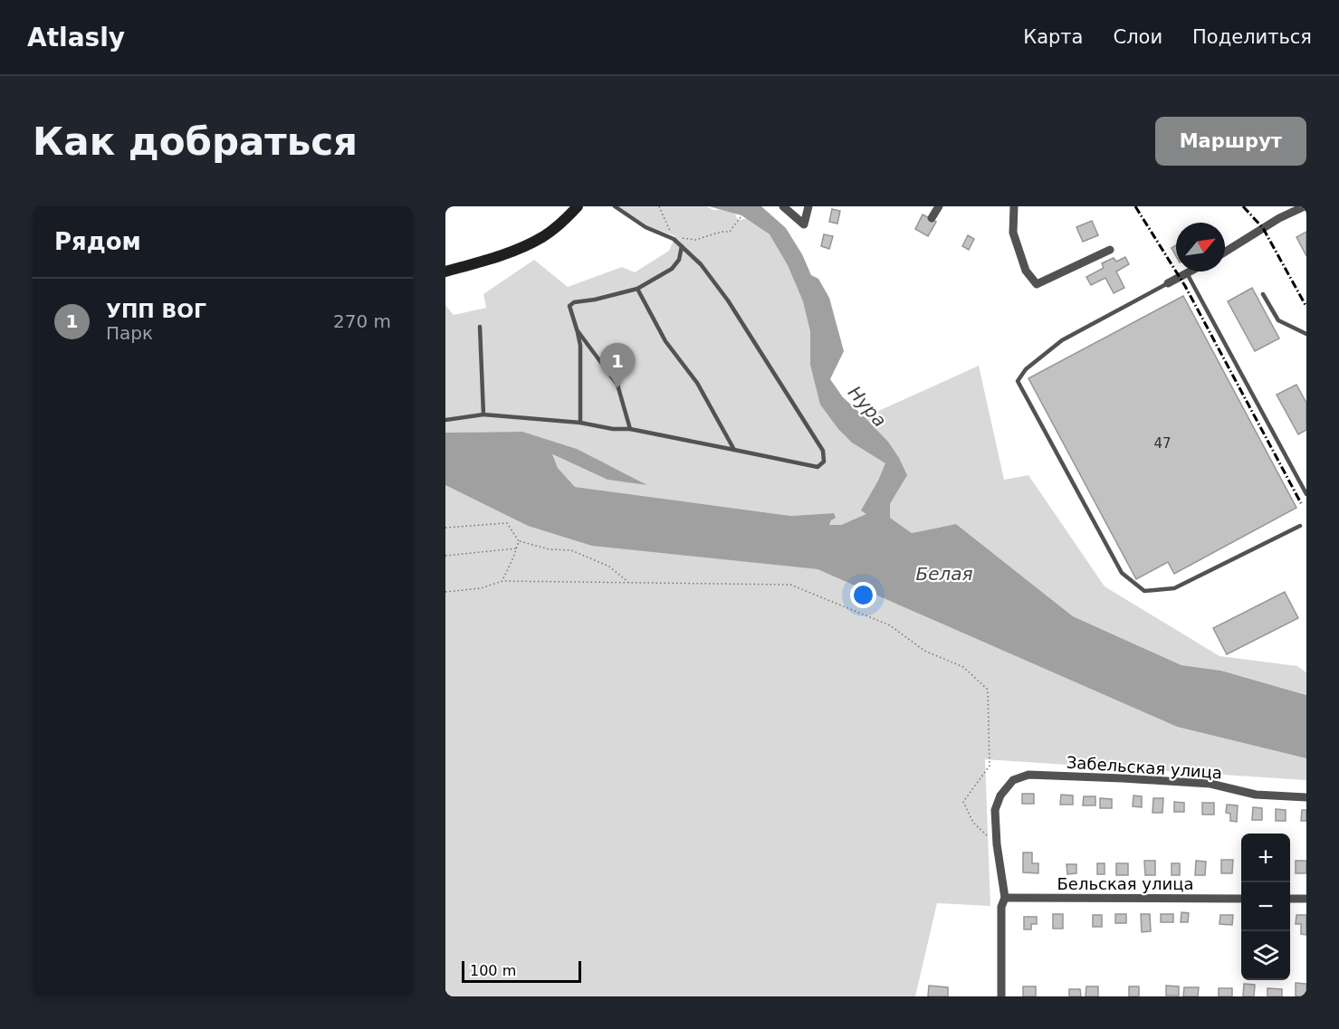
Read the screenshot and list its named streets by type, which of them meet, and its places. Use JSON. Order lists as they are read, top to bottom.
{
  "streets": {
    "street": ["Забельская улица", "Бельская улица"]
  },
  "water": ["Нура", "Белая"],
  "house_numbers": ["47"],
  "scale_bar": "100 m",
  "north": "top right",
  "page": {
    "header": "Atlasly",
    "nav": ["Карта", "Слои", "Поделиться"],
    "buttons": "Маршрут",
    "title": "Как добраться",
    "heading": "Рядом",
    "list": [
      {
        "mark": "1",
        "name": "УПП ВОГ",
        "note": "Парк",
        "value": "270 m"
      }
    ],
    "pins": "1",
    "map_buttons": ["+", "−"],
    "scale": "100 m"
  }
}
